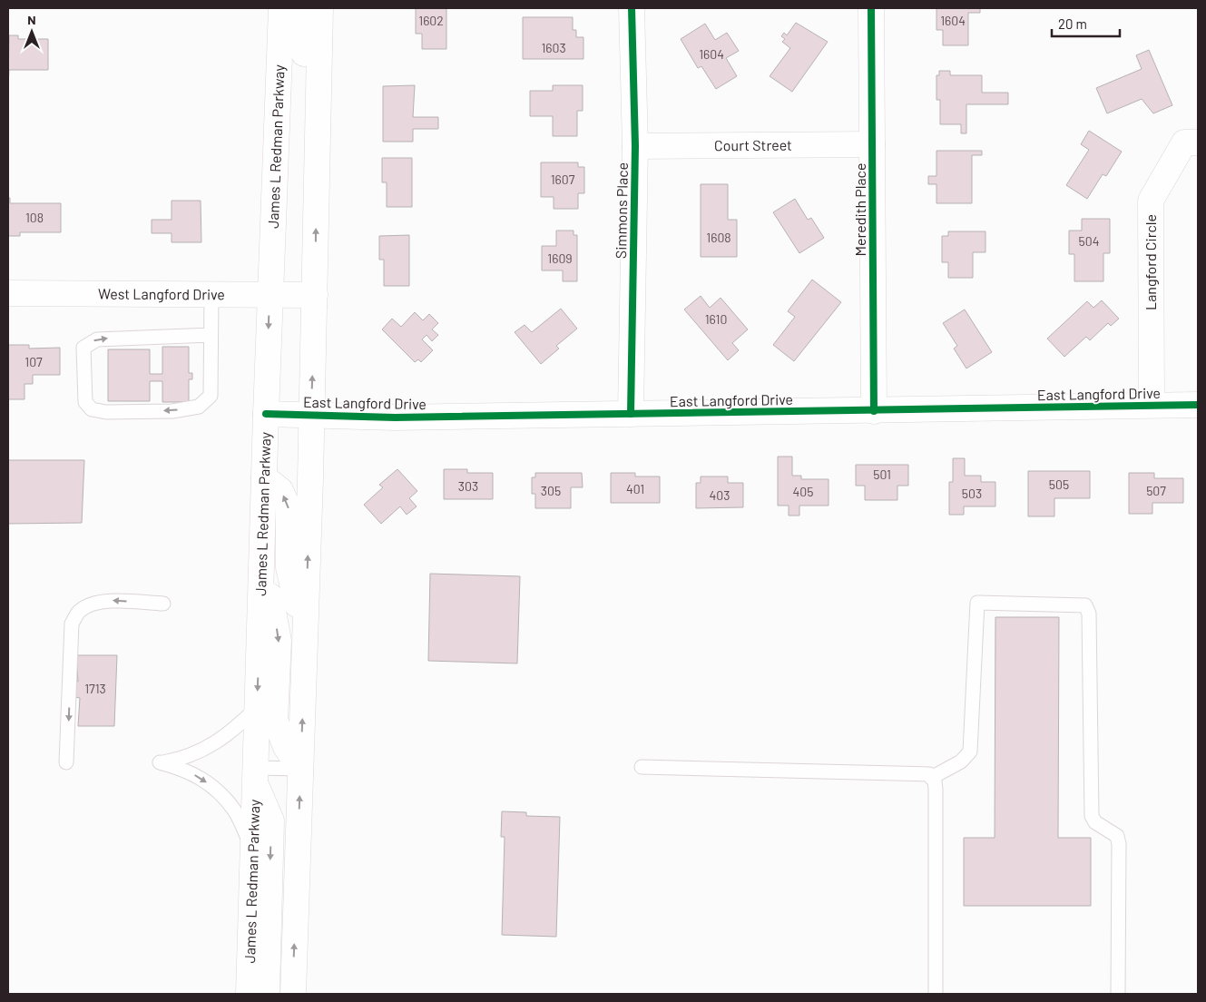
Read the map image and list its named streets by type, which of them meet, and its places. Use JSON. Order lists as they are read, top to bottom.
{
  "streets": {
    "main road": [
      "Court Street",
      "James L Redman Parkway",
      "Meredith Place",
      "Simmons Place",
      "Langford Circle",
      "West Langford Drive",
      "East Langford Drive"
    ]
  },
  "crossings": [
    ["Court Street", "Meredith Place"],
    ["Court Street", "Simmons Place"],
    ["James L Redman Parkway", "West Langford Drive"],
    ["James L Redman Parkway", "East Langford Drive"],
    ["Meredith Place", "East Langford Drive"],
    ["Simmons Place", "East Langford Drive"],
    ["Langford Circle", "East Langford Drive"]
  ],
  "house_numbers": [
    "1602",
    "1604",
    "1603",
    "1604",
    "1607",
    "108",
    "1608",
    "504",
    "1609",
    "1610",
    "107",
    "501",
    "505",
    "303",
    "401",
    "305",
    "507",
    "405",
    "503",
    "403",
    "1713"
  ],
  "scale_bar": "20 m",
  "north": "top"
}
